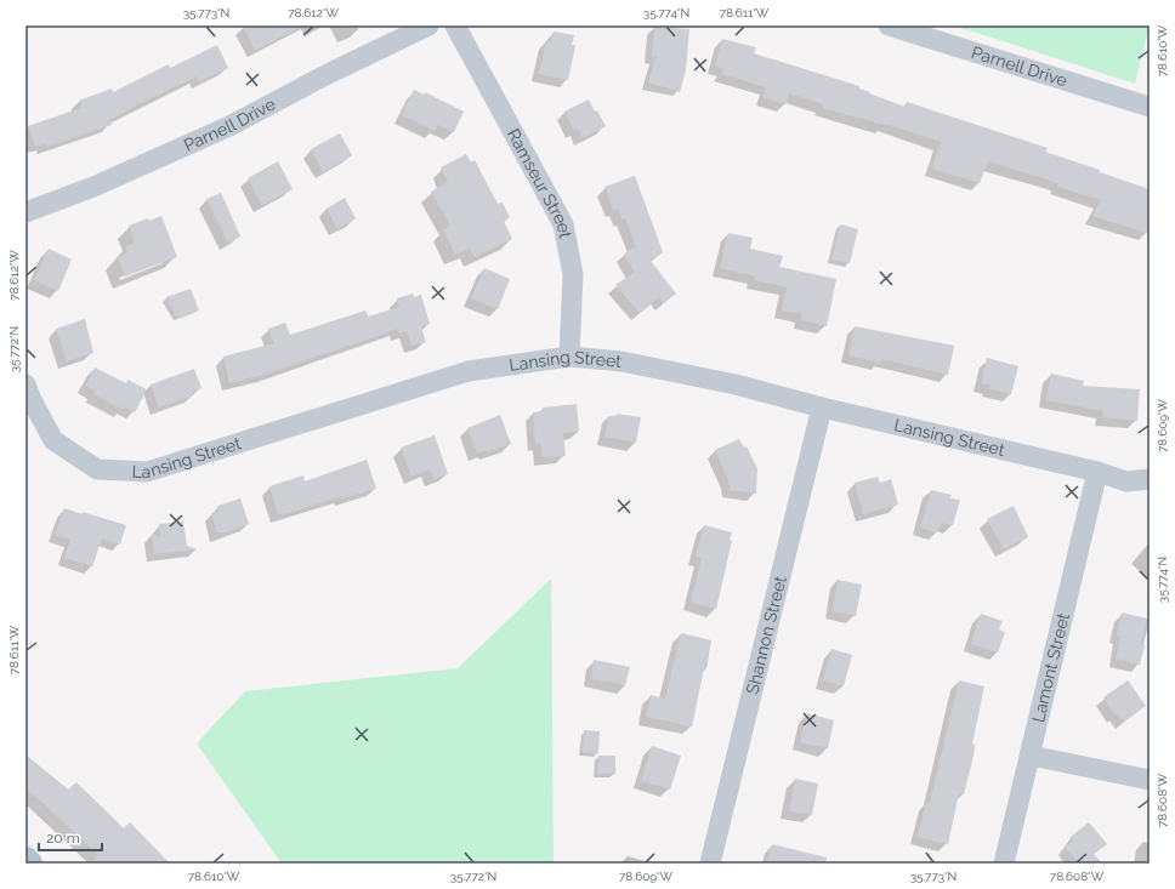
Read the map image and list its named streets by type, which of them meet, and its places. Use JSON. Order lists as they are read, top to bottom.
{
  "streets": {
    "street": [
      "Parnell Drive",
      "Ramseur Street",
      "Lansing Street",
      "Shannon Street",
      "Lamont Street"
    ]
  },
  "crossings": [
    ["Ramseur Street", "Lansing Street"],
    ["Lansing Street", "Shannon Street"],
    ["Lansing Street", "Lamont Street"]
  ],
  "scale_bar": "20 m",
  "coordinates": [
    "35.773°N",
    "78.612°W",
    "35.774°N",
    "78.611°W",
    "78.610°W",
    "35.772°N",
    "78.609°W",
    "78.608°W"
  ]
}
